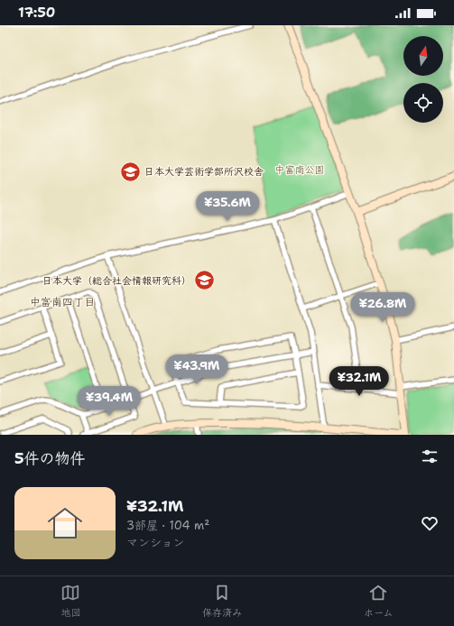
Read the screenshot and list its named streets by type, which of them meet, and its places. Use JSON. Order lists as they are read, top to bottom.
{
  "districts": ["中富南四丁目"],
  "parks": ["中富南公園"],
  "places": {
    "school or university": ["日本大学芸術学部所沢校舎", "日本大学（総合社会情報研究科）"]
  },
  "north": "top",
  "page": {
    "status": "17:50",
    "price": [
      "¥35.6M",
      "¥26.8M",
      "¥43.9M",
      "¥32.1M",
      "¥39.4M"
    ],
    "heading": "5件の物件",
    "list": [
      {
        "name": "¥32.1M",
        "note": "3部屋 · 104 m² · マンション"
      }
    ],
    "tabs": ["地図", "保存済み", "ホーム"]
  }
}
